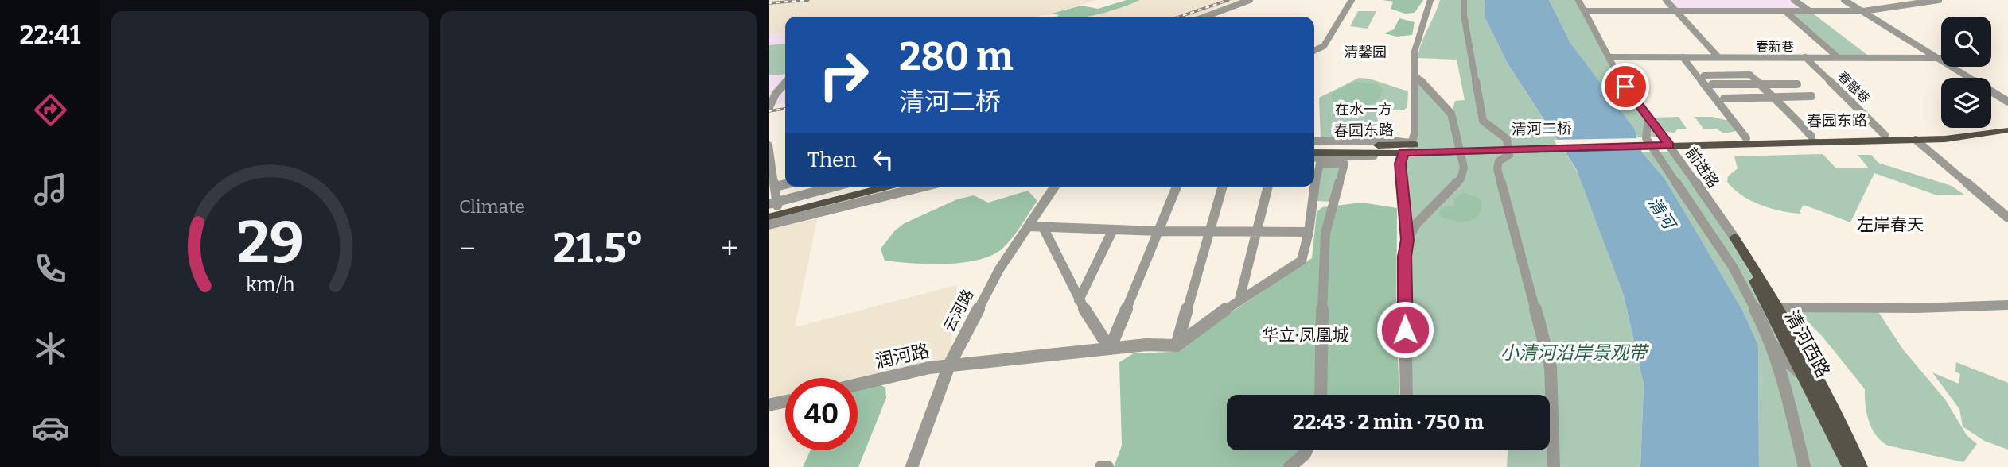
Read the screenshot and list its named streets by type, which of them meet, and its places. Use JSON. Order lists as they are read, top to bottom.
{
  "streets": {
    "main road": ["春园东路", "清河二桥", "清河西路"],
    "street": [
      "春新巷",
      "春融巷",
      "前进路",
      "云河路",
      "润河路"
    ]
  },
  "crossings": [
    ["春新巷", "春融巷"],
    ["春新巷", "前进路"],
    ["春融巷", "春园东路"],
    ["春园东路", "清河二桥"],
    ["春园东路", "前进路"],
    ["清河二桥", "前进路"],
    ["前进路", "清河西路"],
    ["云河路", "润河路"]
  ],
  "districts": [
    "清馨园",
    "在水一方",
    "左岸春天",
    "华立·凤凰城"
  ],
  "water": ["清河"],
  "parks": ["小清河沿岸景观带"],
  "page": {
    "tabs": "22:41",
    "tile": "Climate",
    "turn": ["280 m", "清河二桥"],
    "then": "Then",
    "heat": ["−", "21.5°", "+"],
    "limit": "40",
    "trip": "22:43 · 2 min · 750 m",
    "gauge": ["29", "km/h"]
  }
}
